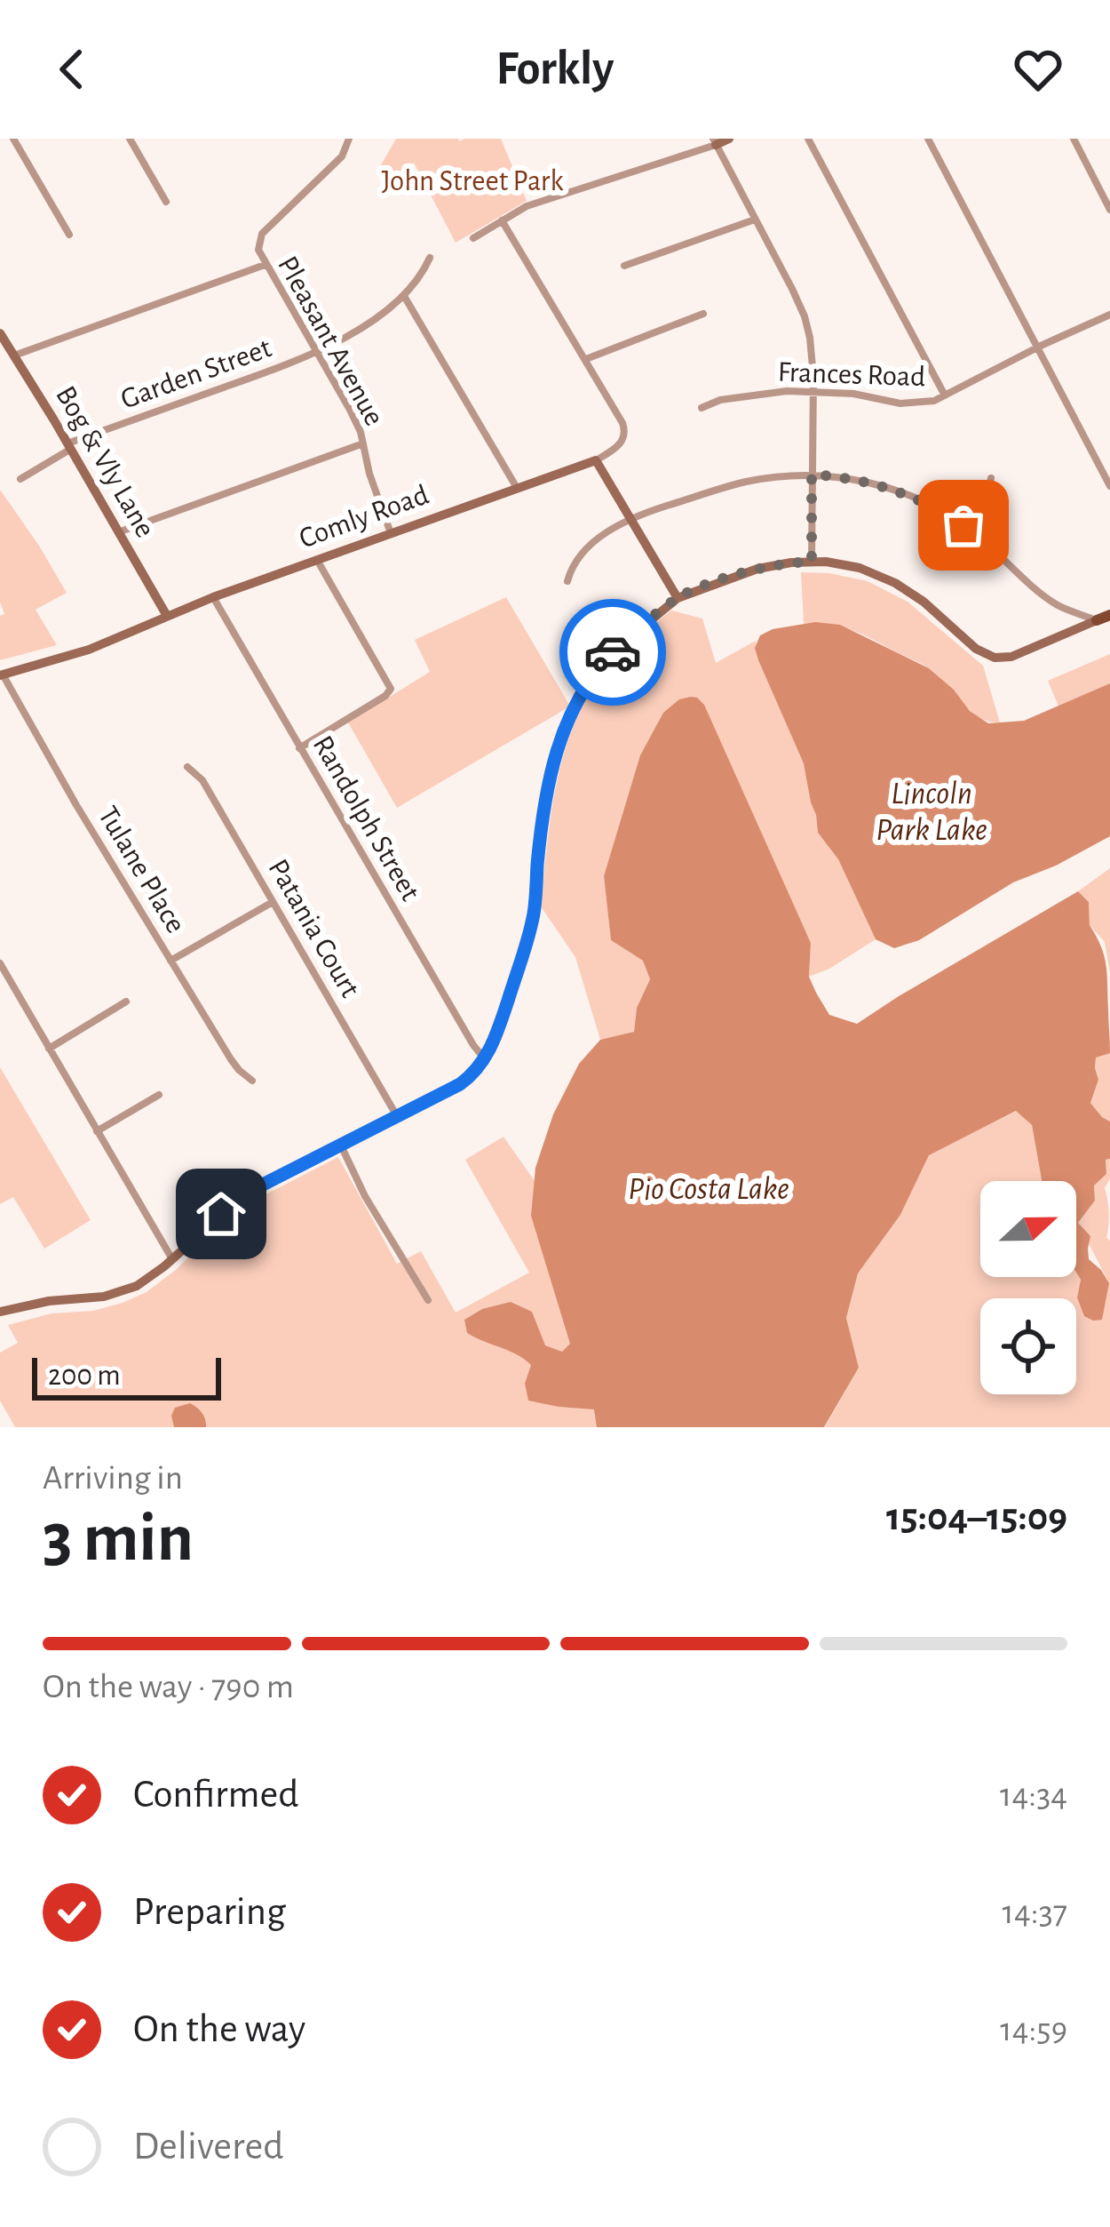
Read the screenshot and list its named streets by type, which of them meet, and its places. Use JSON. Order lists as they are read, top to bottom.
{
  "streets": {
    "street": [
      "Pleasant Avenue",
      "Garden Street",
      "Frances Road",
      "Bog & Vly Lane",
      "Comly Road",
      "Randolph Street",
      "Tulane Place",
      "Patania Court"
    ]
  },
  "crossings": [
    ["Pleasant Avenue", "Garden Street"],
    ["Pleasant Avenue", "Comly Road"],
    ["Garden Street", "Bog & Vly Lane"],
    ["Bog & Vly Lane", "Comly Road"],
    ["Comly Road", "Randolph Street"],
    ["Comly Road", "Tulane Place"]
  ],
  "water": ["Lincoln Park Lake", "Pio Costa Lake"],
  "parks": ["John Street Park"],
  "scale_bar": "200 m",
  "north": "right",
  "page": {
    "header": "Forkly",
    "scale": "200 m",
    "heading": ["3 min", "Arriving in", "15:04–15:09"],
    "bar": "On the way · 790 m",
    "list": [
      ["Confirmed", "14:34"],
      ["Preparing", "14:37"],
      ["On the way", "14:59"],
      "Delivered"
    ]
  }
}
